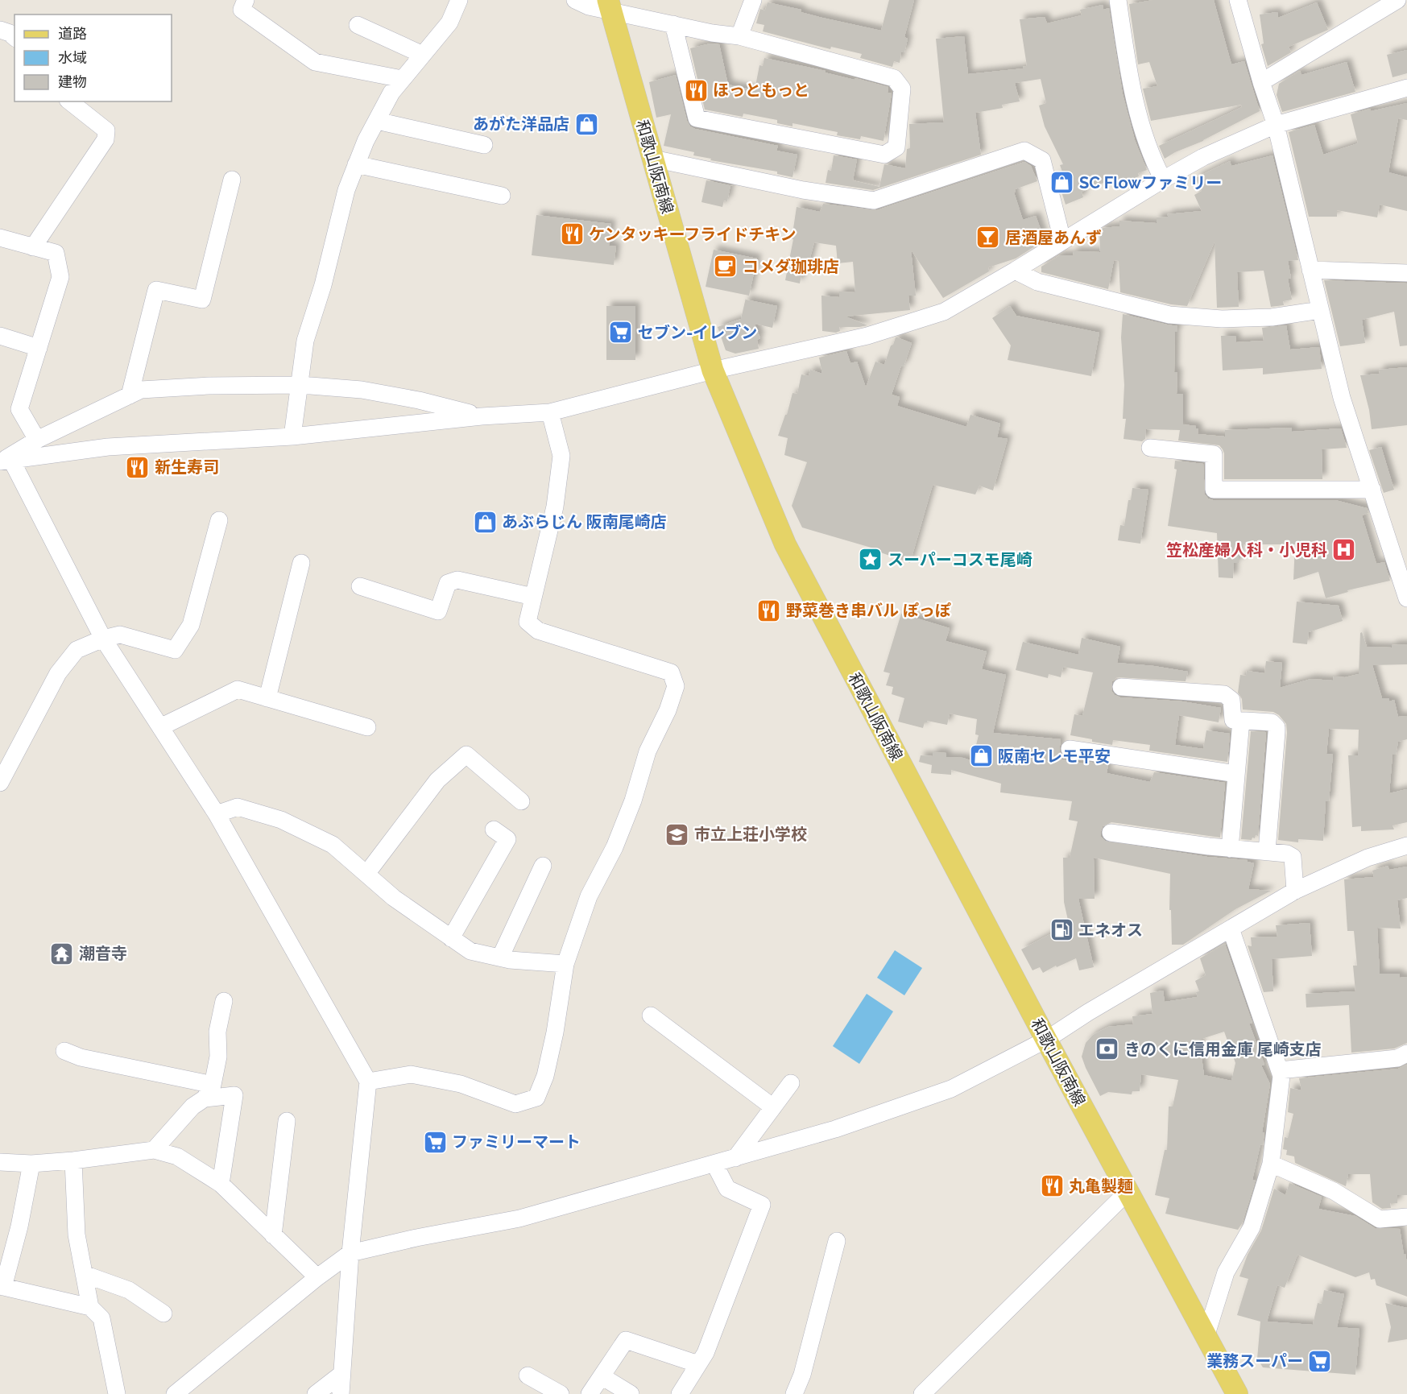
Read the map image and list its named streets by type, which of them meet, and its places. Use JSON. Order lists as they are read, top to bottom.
{
  "streets": {
    "main road": ["和歌山阪南線"]
  },
  "places": {
    "restaurant": [
      "ほっともっと",
      "ケンタッキーフライドチキン",
      "新生寿司",
      "野菜巻き串バル ぽっぽ",
      "丸亀製麺"
    ],
    "shop": [
      "あがた洋品店",
      "SC Flowファミリー",
      "あぶらじん 阪南尾崎店",
      "阪南セレモ平安"
    ],
    "bar": ["居酒屋あんず"],
    "cafe": ["コメダ珈琲店"],
    "supermarket": ["セブン-イレブン", "ファミリーマート", "業務スーパー"],
    "hospital": ["笠松産婦人科・小児科"],
    "place": ["スーパーコスモ尾崎"],
    "school or university": ["市立上荘小学校"],
    "fuel station": ["エネオス"],
    "temple": ["潮音寺"],
    "bank": ["きのくに信用金庫 尾崎支店"]
  },
  "legend": ["道路", "水域", "建物"]
}
